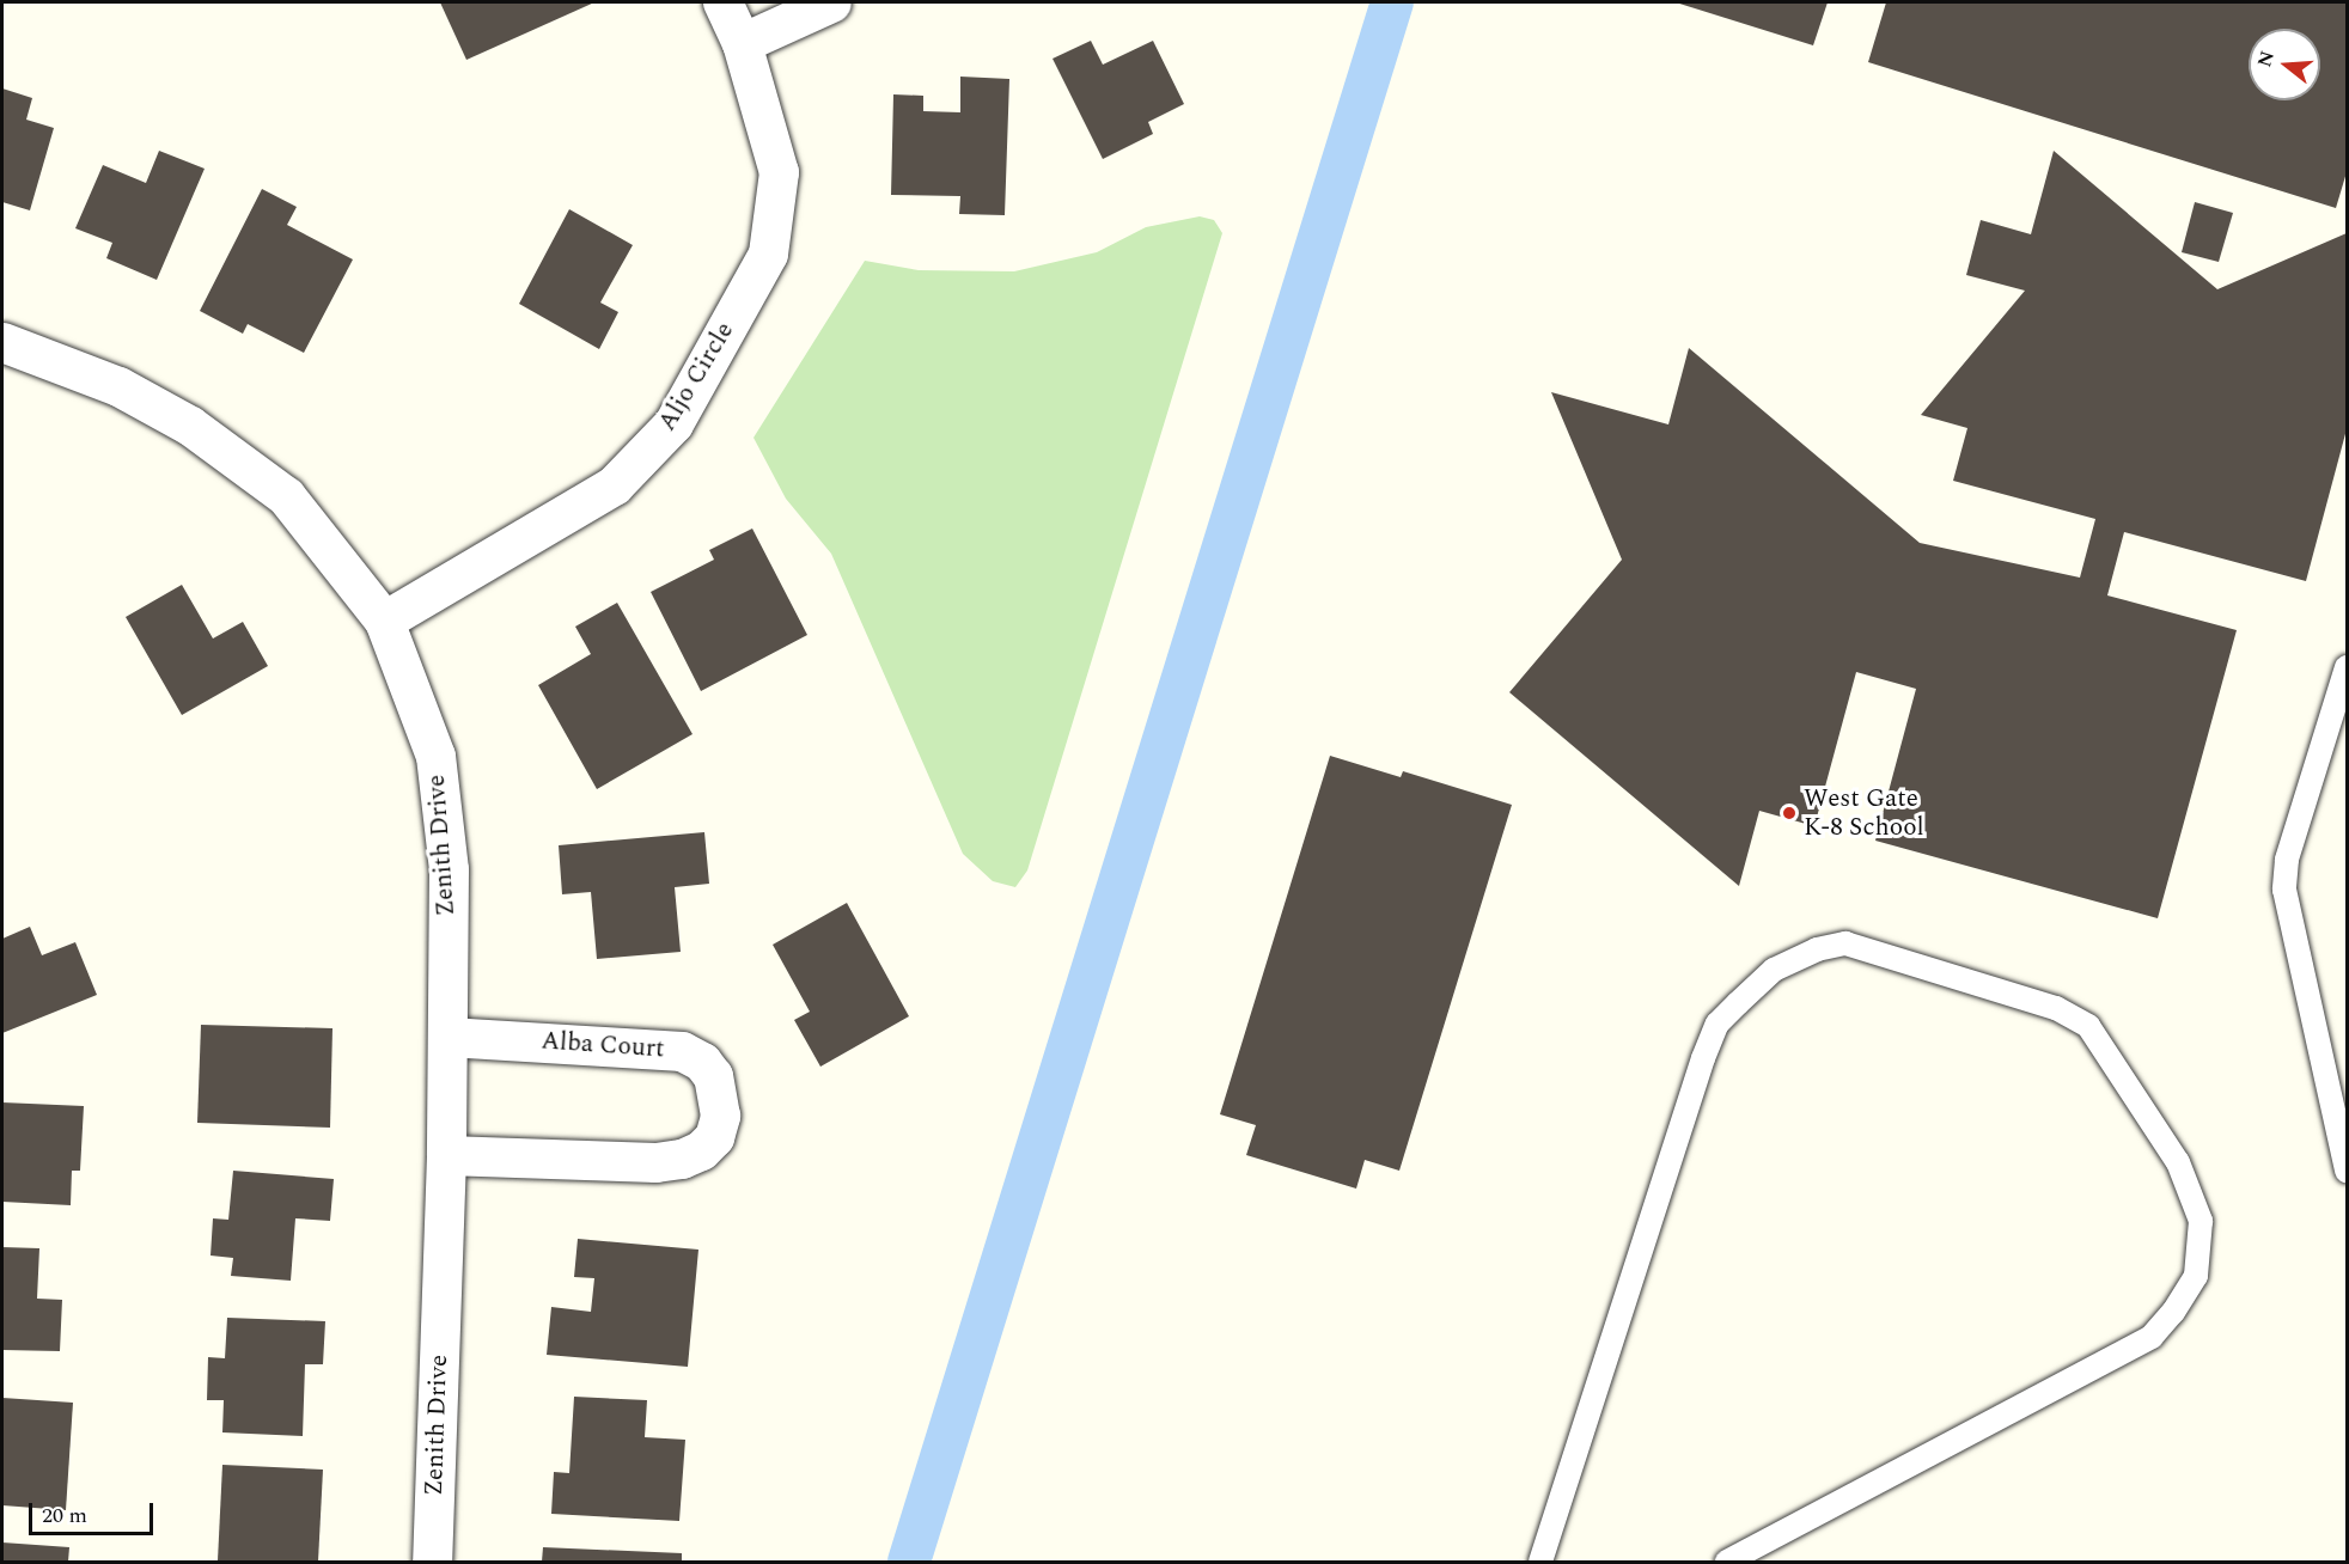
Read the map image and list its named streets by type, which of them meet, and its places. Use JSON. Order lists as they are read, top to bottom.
{
  "streets": {
    "street": ["Aljo Circle", "Zenith Drive", "Alba Court"]
  },
  "crossings": [
    ["Aljo Circle", "Zenith Drive"],
    ["Zenith Drive", "Alba Court"]
  ],
  "places": ["West Gate K-8 School"],
  "scale_bar": "20 m",
  "north": "left"
}
